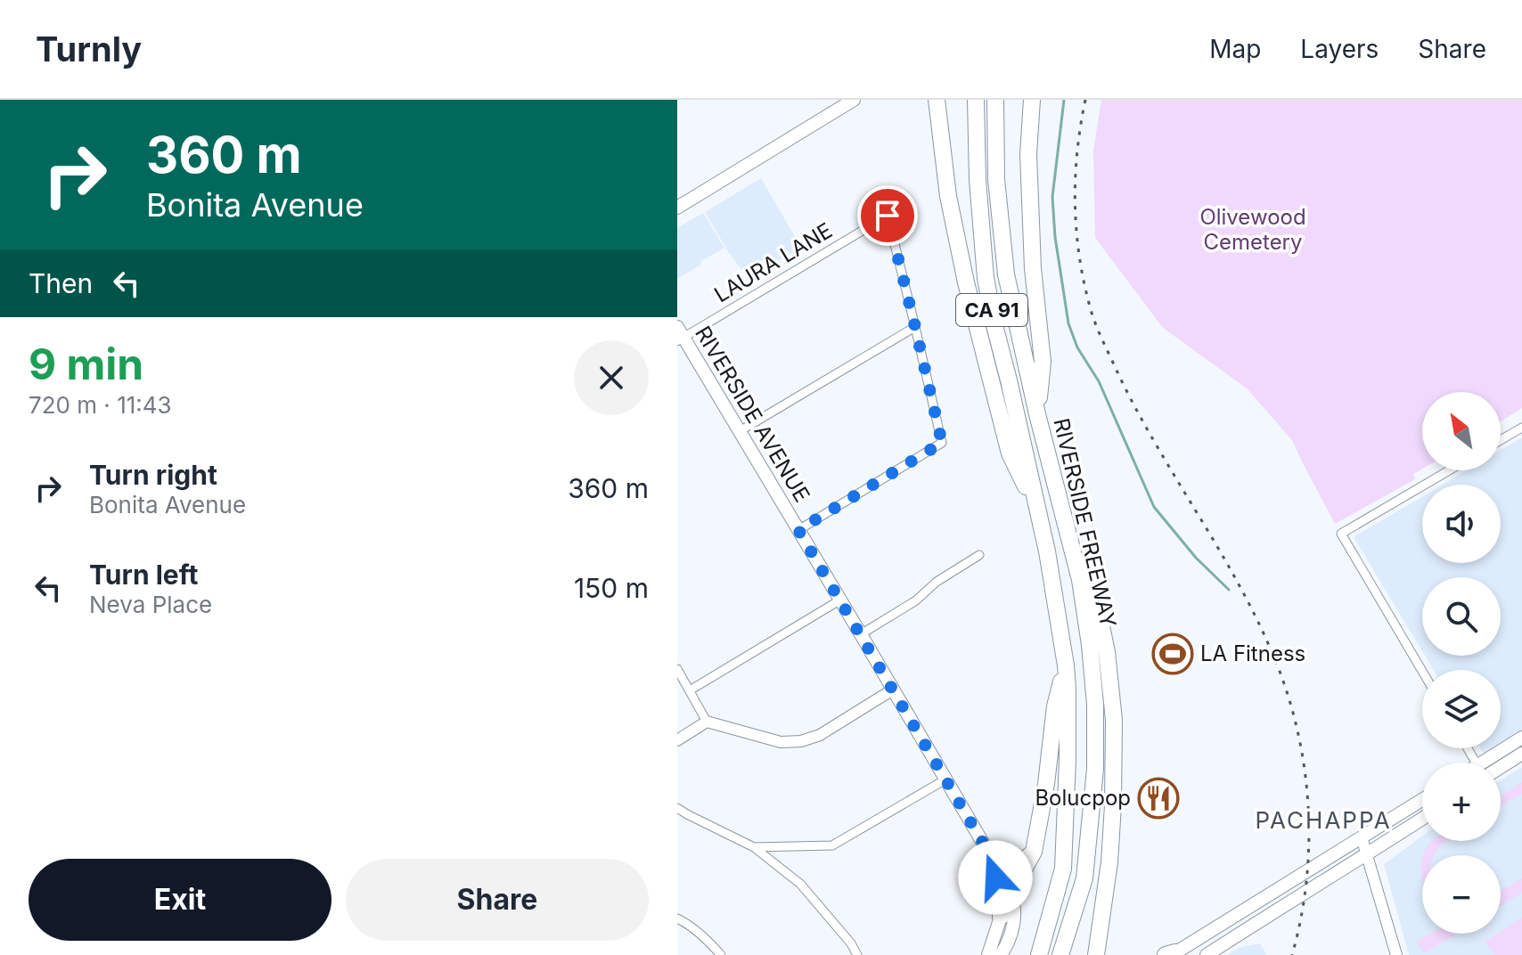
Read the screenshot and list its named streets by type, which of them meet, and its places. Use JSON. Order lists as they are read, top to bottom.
{
  "streets": {
    "highway": ["CA 91", "RIVERSIDE FREEWAY"],
    "main road": ["RIVERSIDE AVENUE"],
    "street": ["LAURA LANE"]
  },
  "crossings": [
    ["LAURA LANE", "RIVERSIDE AVENUE"]
  ],
  "districts": ["PACHAPPA"],
  "parks": ["Olivewood Cemetery"],
  "places": {
    "sports": ["LA Fitness"],
    "restaurant": ["Bolucpop"]
  },
  "north": "top left",
  "page": {
    "header": "Turnly",
    "nav": ["Map", "Layers", "Share"],
    "turn": ["360 m", "Bonita Avenue"],
    "then": "Then",
    "heading": ["9 min", "720 m · 11:43"],
    "map_buttons": ["+", "−"],
    "list": [
      {
        "name": "Turn right",
        "note": "Bonita Avenue",
        "value": "360 m"
      },
      {
        "name": "Turn left",
        "note": "Neva Place",
        "value": "150 m"
      }
    ],
    "buttons": ["Exit", "Share"]
  }
}
